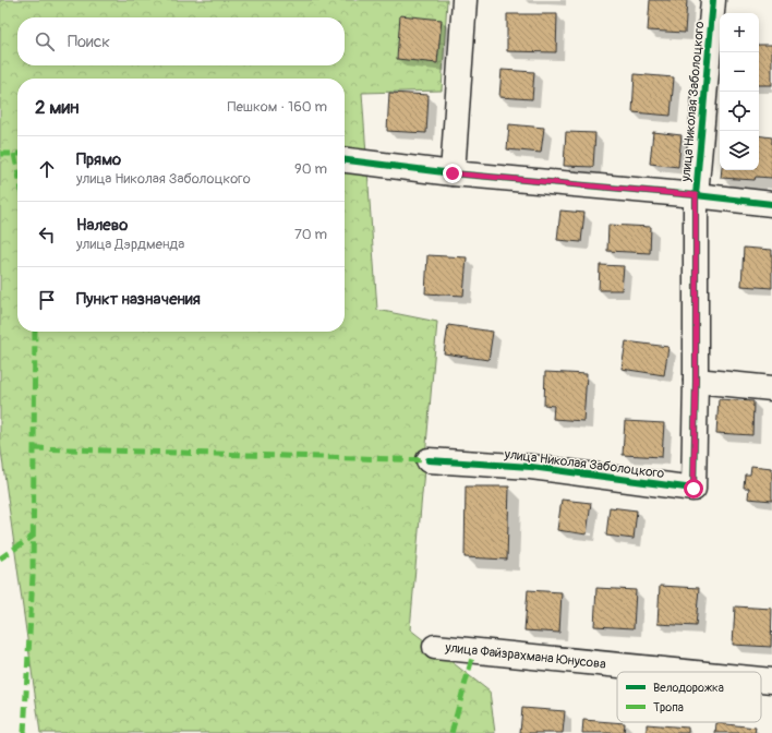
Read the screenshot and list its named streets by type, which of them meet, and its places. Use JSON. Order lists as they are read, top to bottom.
{
  "streets": {
    "street": ["улица Николая Заболоцкого", "улица Файзрахмана Юнусова"]
  },
  "legend": ["Велодорожка", "Тропа"],
  "page": {
    "map_buttons": ["+", "−"],
    "search": "Поиск",
    "heading": ["2 мин", "Пешком · 160 m"],
    "list": [
      ["Прямо", "улица Николая Заболоцкого", "90 m"],
      ["Налево", "улица Дэрдменда", "70 m"],
      "Пункт назначения"
    ]
  }
}
